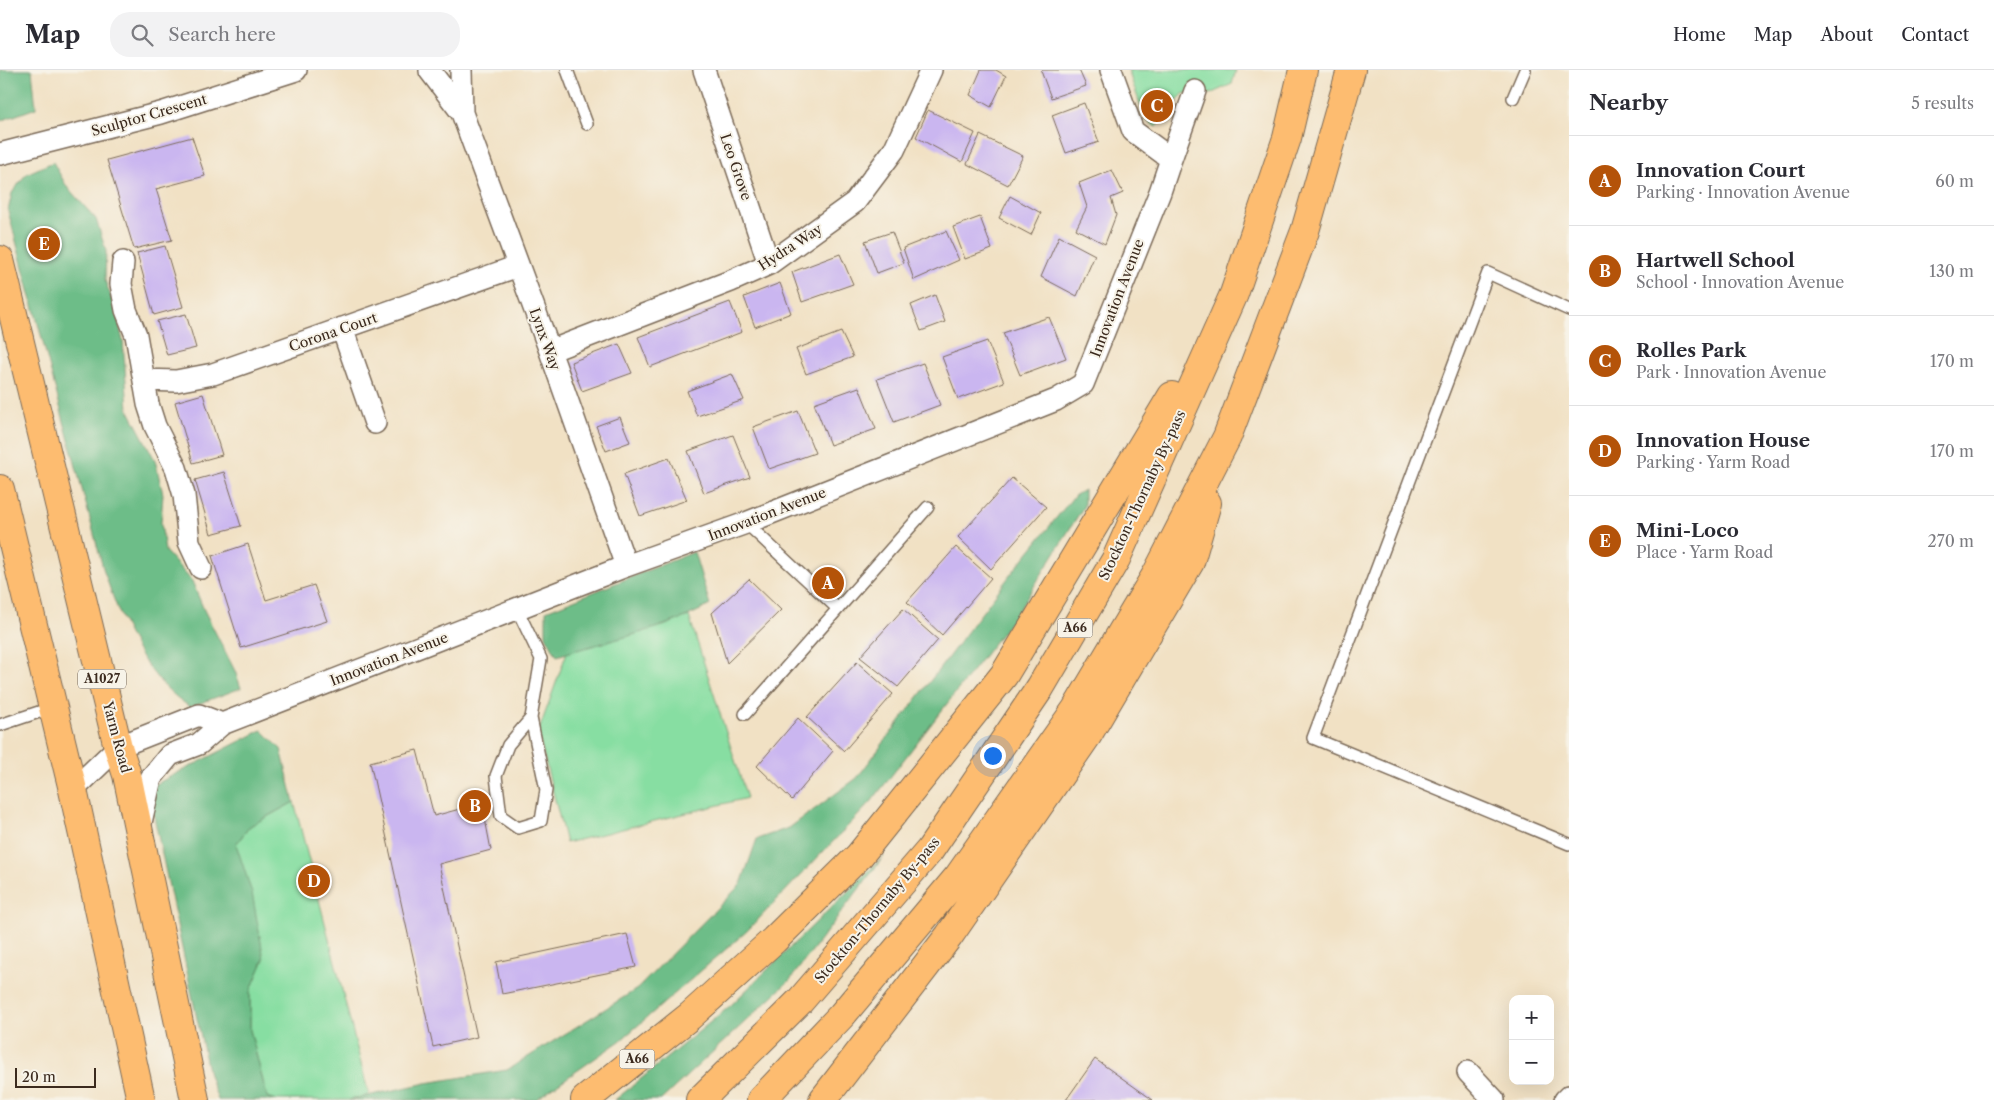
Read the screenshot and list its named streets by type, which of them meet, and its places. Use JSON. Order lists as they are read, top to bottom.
{
  "streets": {
    "main road": [
      "Stockton-Thornaby By-pass",
      "A66",
      "A1027",
      "Yarm Road"
    ],
    "street": [
      "Sculptor Crescent",
      "Leo Grove",
      "Hydra Way",
      "Innovation Avenue",
      "Corona Court",
      "Lynx Way"
    ]
  },
  "crossings": [
    ["Leo Grove", "Hydra Way"],
    ["Hydra Way", "Lynx Way"],
    ["Innovation Avenue", "Lynx Way"],
    ["Innovation Avenue", "Yarm Road"],
    ["Corona Court", "Lynx Way"],
    ["Stockton-Thornaby By-pass", "A66"]
  ],
  "scale_bar": "20 m",
  "page": {
    "header": "Map",
    "search": "Search here",
    "nav": [
      "Home",
      "Map",
      "About",
      "Contact"
    ],
    "heading": ["Nearby", "5 results"],
    "pins": [
      "C",
      "E",
      "A",
      "B",
      "D"
    ],
    "list": [
      {
        "mark": "A",
        "name": "Innovation Court",
        "note": "Parking · Innovation Avenue",
        "value": "60 m"
      },
      {
        "mark": "B",
        "name": "Hartwell School",
        "note": "School · Innovation Avenue",
        "value": "130 m"
      },
      {
        "mark": "C",
        "name": "Rolles Park",
        "note": "Park · Innovation Avenue",
        "value": "170 m"
      },
      {
        "mark": "D",
        "name": "Innovation House",
        "note": "Parking · Yarm Road",
        "value": "170 m"
      },
      {
        "mark": "E",
        "name": "Mini-Loco",
        "note": "Place · Yarm Road",
        "value": "270 m"
      }
    ],
    "map_buttons": ["+", "−"],
    "scale": "20 m"
  }
}
